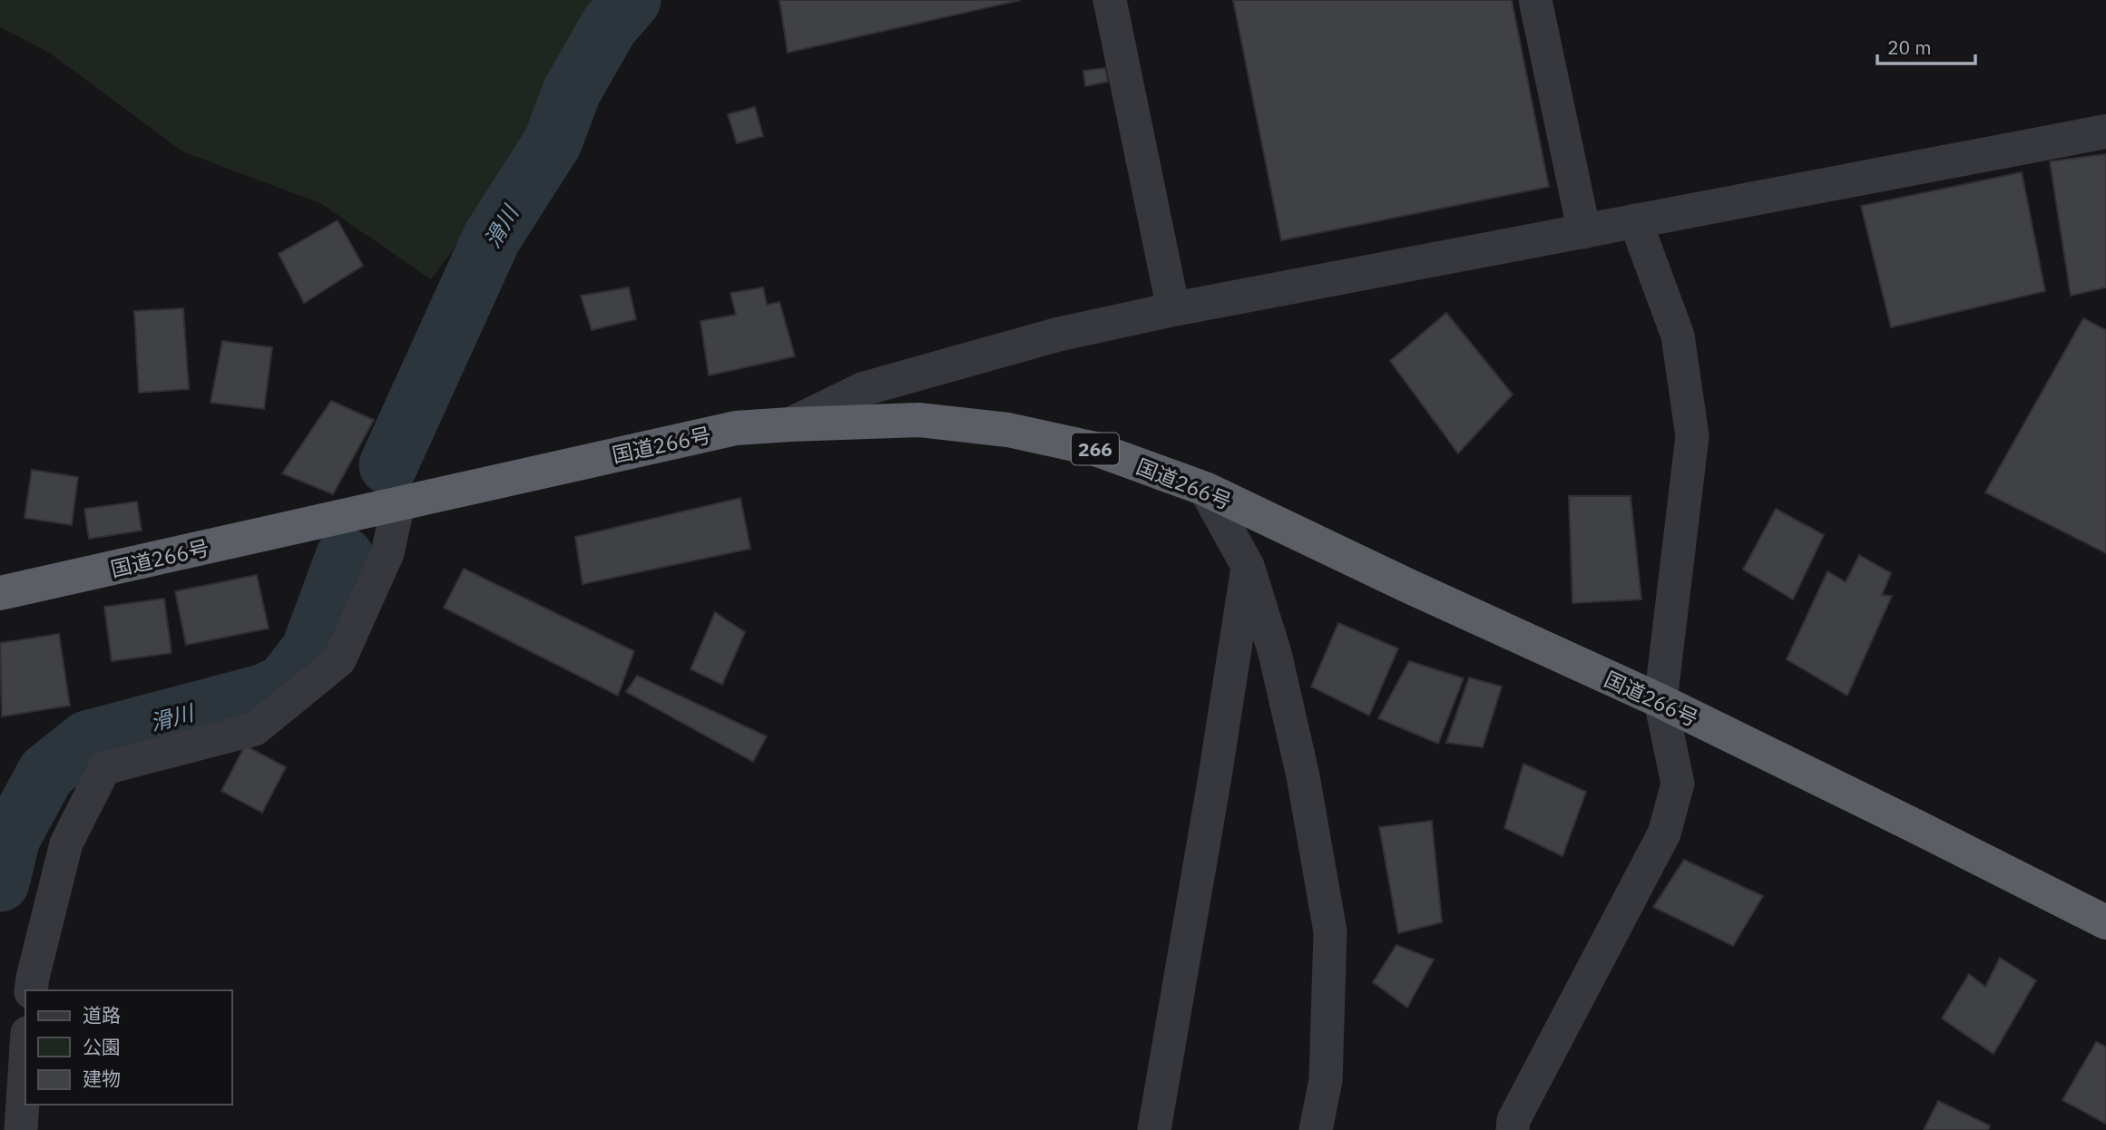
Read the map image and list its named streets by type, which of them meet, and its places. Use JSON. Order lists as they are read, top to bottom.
{
  "streets": {
    "highway": ["国道266号", "266"]
  },
  "water": ["滑川"],
  "legend": ["道路", "公園", "建物"],
  "scale_bar": "20 m"
}
